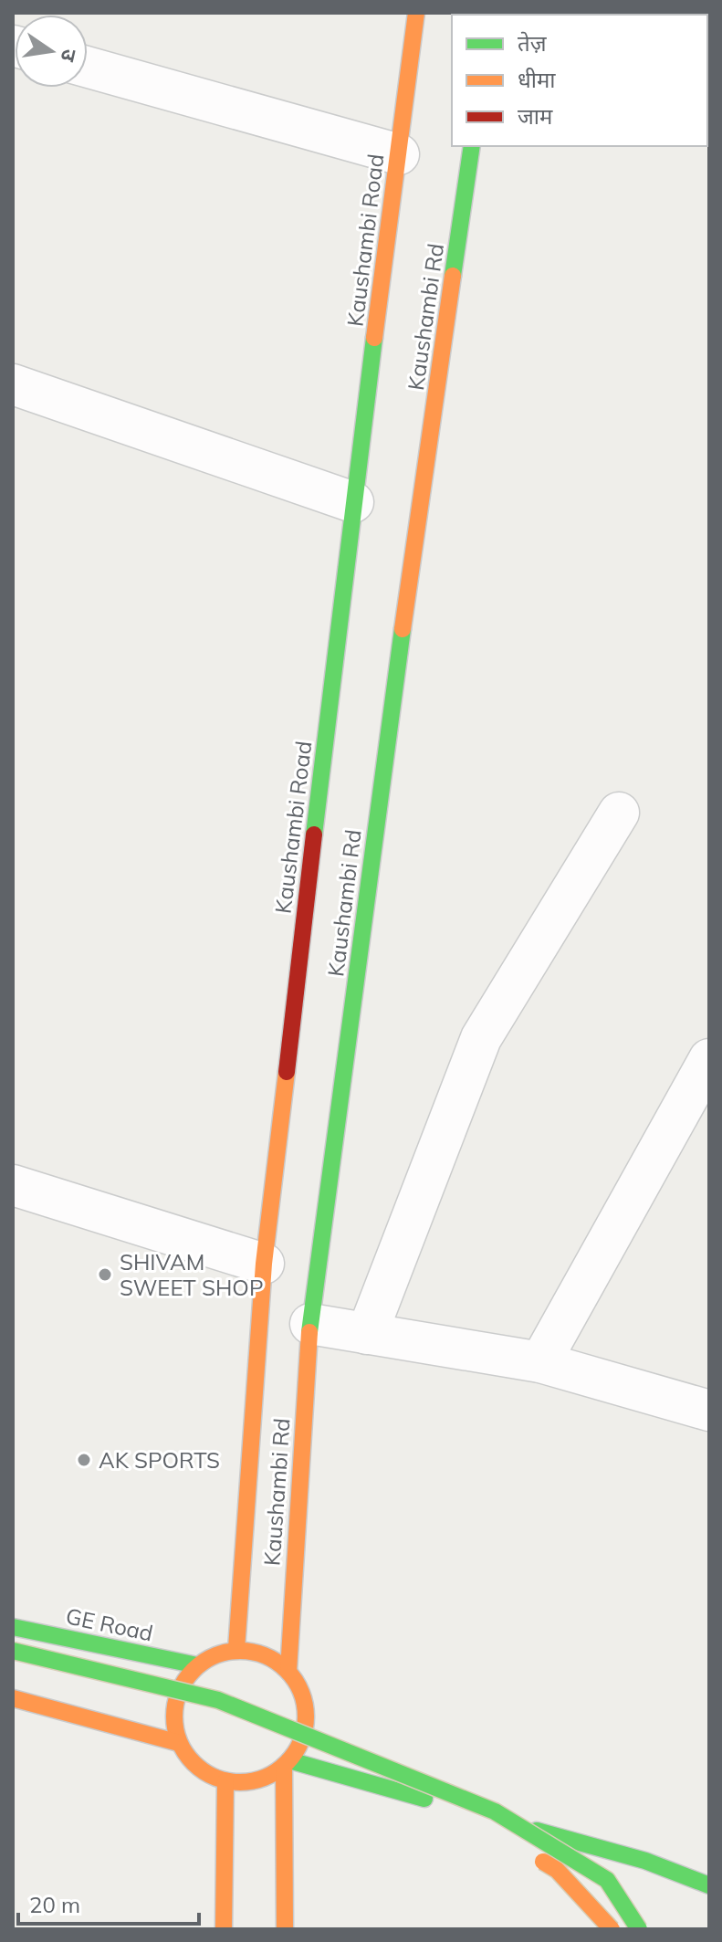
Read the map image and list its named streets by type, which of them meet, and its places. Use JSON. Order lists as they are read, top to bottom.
{
  "streets": {
    "main road": ["Kaushambi Road", "Kaushambi Rd", "GE Road"]
  },
  "crossings": [
    ["Kaushambi Road", "Kaushambi Rd"],
    ["Kaushambi Road", "GE Road"],
    ["Kaushambi Rd", "GE Road"]
  ],
  "places": ["SHIVAM SWEET SHOP", "AK SPORTS"],
  "legend": ["तेज़", "धीमा", "जाम"],
  "scale_bar": "20 m",
  "north": "right"
}
